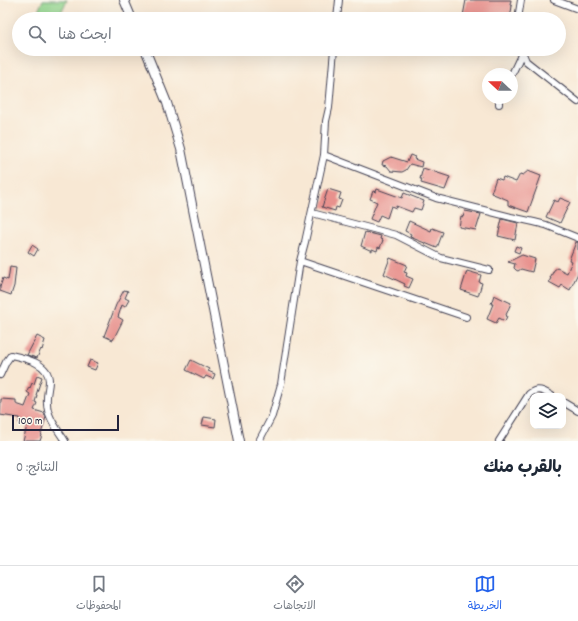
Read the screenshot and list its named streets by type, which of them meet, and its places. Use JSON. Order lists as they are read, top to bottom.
{
  "scale_bar": "100 m",
  "north": "left",
  "page": {
    "search": "ابحث هنا",
    "scale": "100 m",
    "heading": ["بالقرب منك", "النتائج: 0"],
    "nav": ["الخريطة", "الاتجاهات", "المحفوظات"]
  }
}
